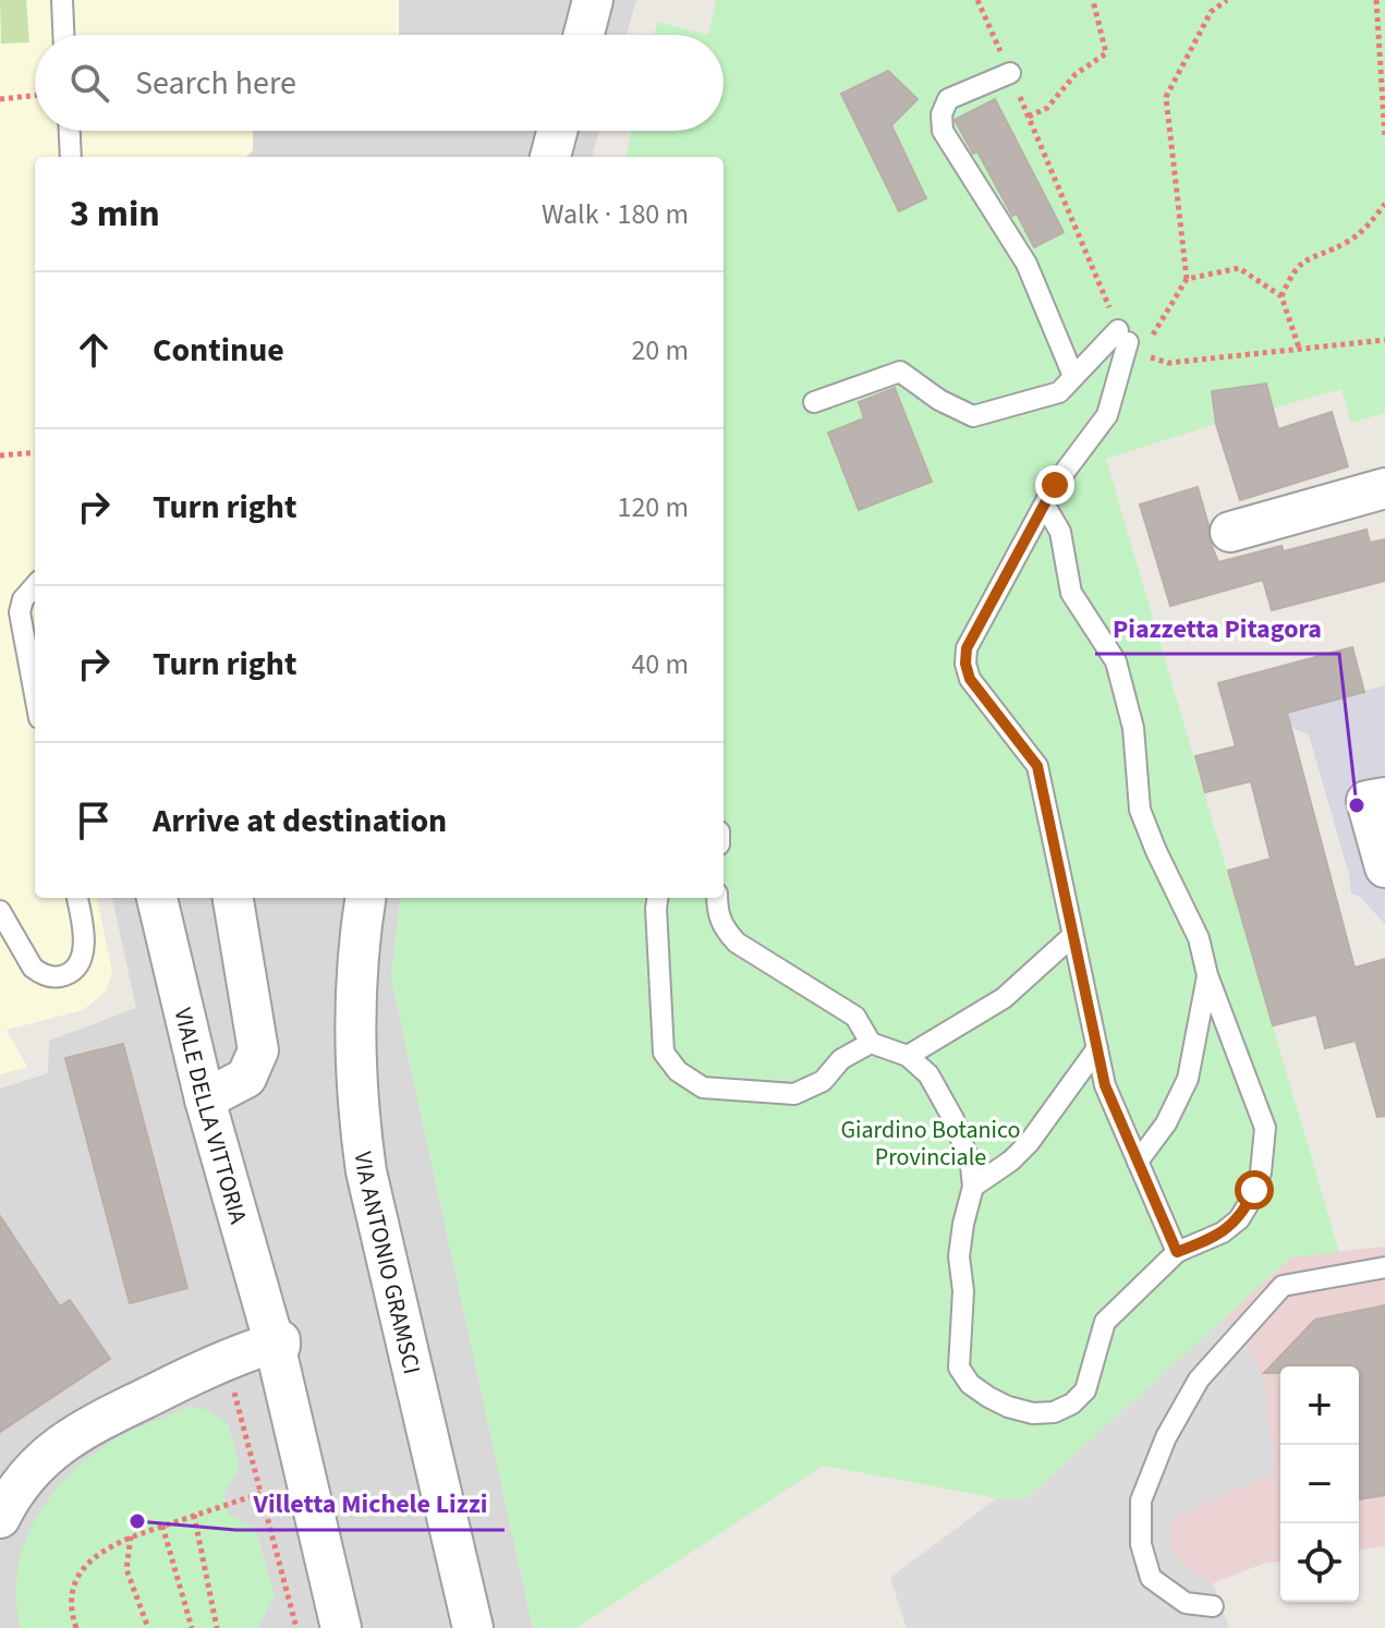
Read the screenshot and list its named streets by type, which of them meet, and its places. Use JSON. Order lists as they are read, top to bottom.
{
  "streets": {
    "street": ["VIALE DELLA VITTORIA", "VIA ANTONIO GRAMSCI"]
  },
  "parks": ["Giardino Botanico Provinciale"],
  "places": ["Piazzetta Pitagora", "Villetta Michele Lizzi"],
  "page": {
    "search": "Search here",
    "heading": ["3 min", "Walk · 180 m"],
    "list": [
      ["Continue", "20 m"],
      ["Turn right", "120 m"],
      ["Turn right", "40 m"],
      "Arrive at destination"
    ],
    "map_buttons": ["+", "−"]
  }
}
